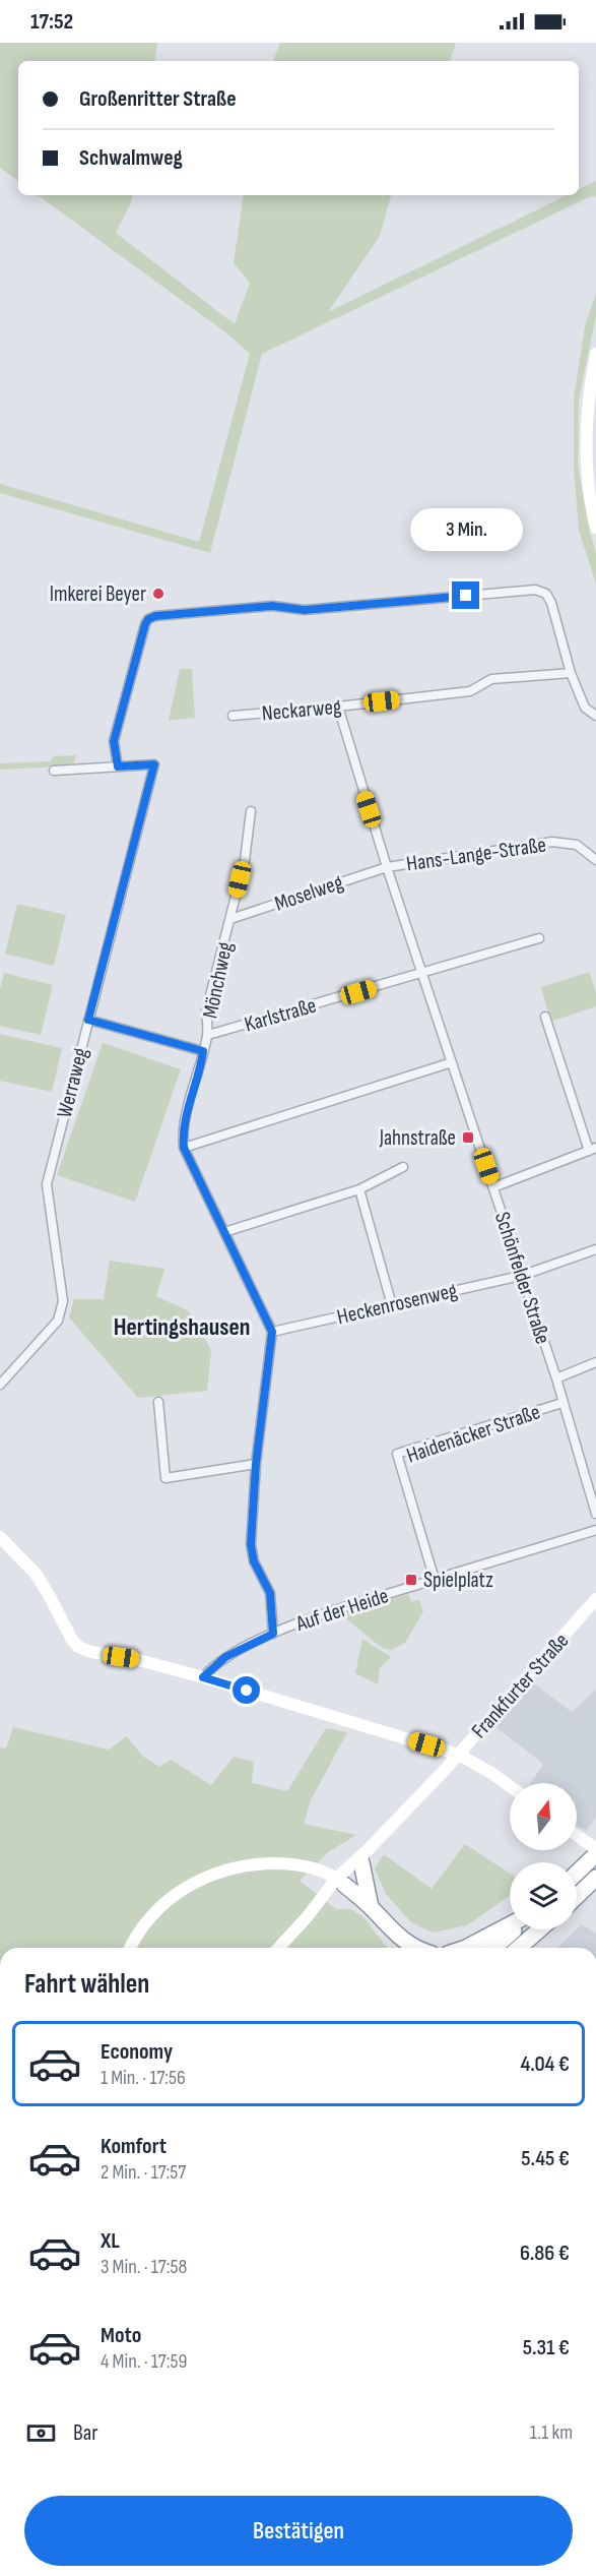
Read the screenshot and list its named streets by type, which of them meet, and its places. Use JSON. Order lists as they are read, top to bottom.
{
  "streets": {
    "street": [
      "Neckarweg",
      "Hans-Lange-Straße",
      "Moselweg",
      "Mönchweg",
      "Karlstraße",
      "Werraweg",
      "Schönfelder Straße",
      "Heckenrosenweg",
      "Haidenäcker Straße",
      "Auf der Heide",
      "Frankfurter Straße"
    ]
  },
  "crossings": [
    ["Neckarweg", "Schönfelder Straße"],
    ["Hans-Lange-Straße", "Moselweg"],
    ["Hans-Lange-Straße", "Schönfelder Straße"],
    ["Moselweg", "Mönchweg"],
    ["Moselweg", "Schönfelder Straße"],
    ["Mönchweg", "Karlstraße"],
    ["Mönchweg", "Heckenrosenweg"],
    ["Karlstraße", "Schönfelder Straße"],
    ["Schönfelder Straße", "Heckenrosenweg"],
    ["Schönfelder Straße", "Haidenäcker Straße"],
    ["Haidenäcker Straße", "Auf der Heide"]
  ],
  "districts": ["Hertingshausen"],
  "places": {
    "other": ["Imkerei Beyer"],
    "transit": ["Jahnstraße", "Spielplatz"]
  },
  "north": "top",
  "page": {
    "status": "17:52",
    "banner": ["Großenritter Straße", "Schwalmweg"],
    "bubble": "3 Min.",
    "heading": "Fahrt wählen",
    "list": [
      {
        "name": "Economy",
        "note": "1 Min. · 17:56",
        "value": "4.04 €"
      },
      {
        "name": "Komfort",
        "note": "2 Min. · 17:57",
        "value": "5.45 €"
      },
      {
        "name": "XL",
        "note": "3 Min. · 17:58",
        "value": "6.86 €"
      },
      {
        "name": "Moto",
        "note": "4 Min. · 17:59",
        "value": "5.31 €"
      }
    ],
    "pay": ["Bar", "1.1 km"],
    "buttons": "Bestätigen"
  }
}
